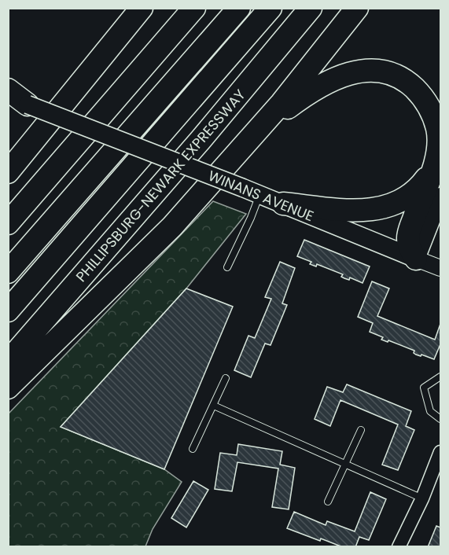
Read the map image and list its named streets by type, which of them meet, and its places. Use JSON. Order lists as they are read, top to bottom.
{
  "streets": {
    "highway": ["PHILLIPSBURG-NEWARK EXPRESSWAY"],
    "main road": ["WINANS AVENUE"]
  }
}
